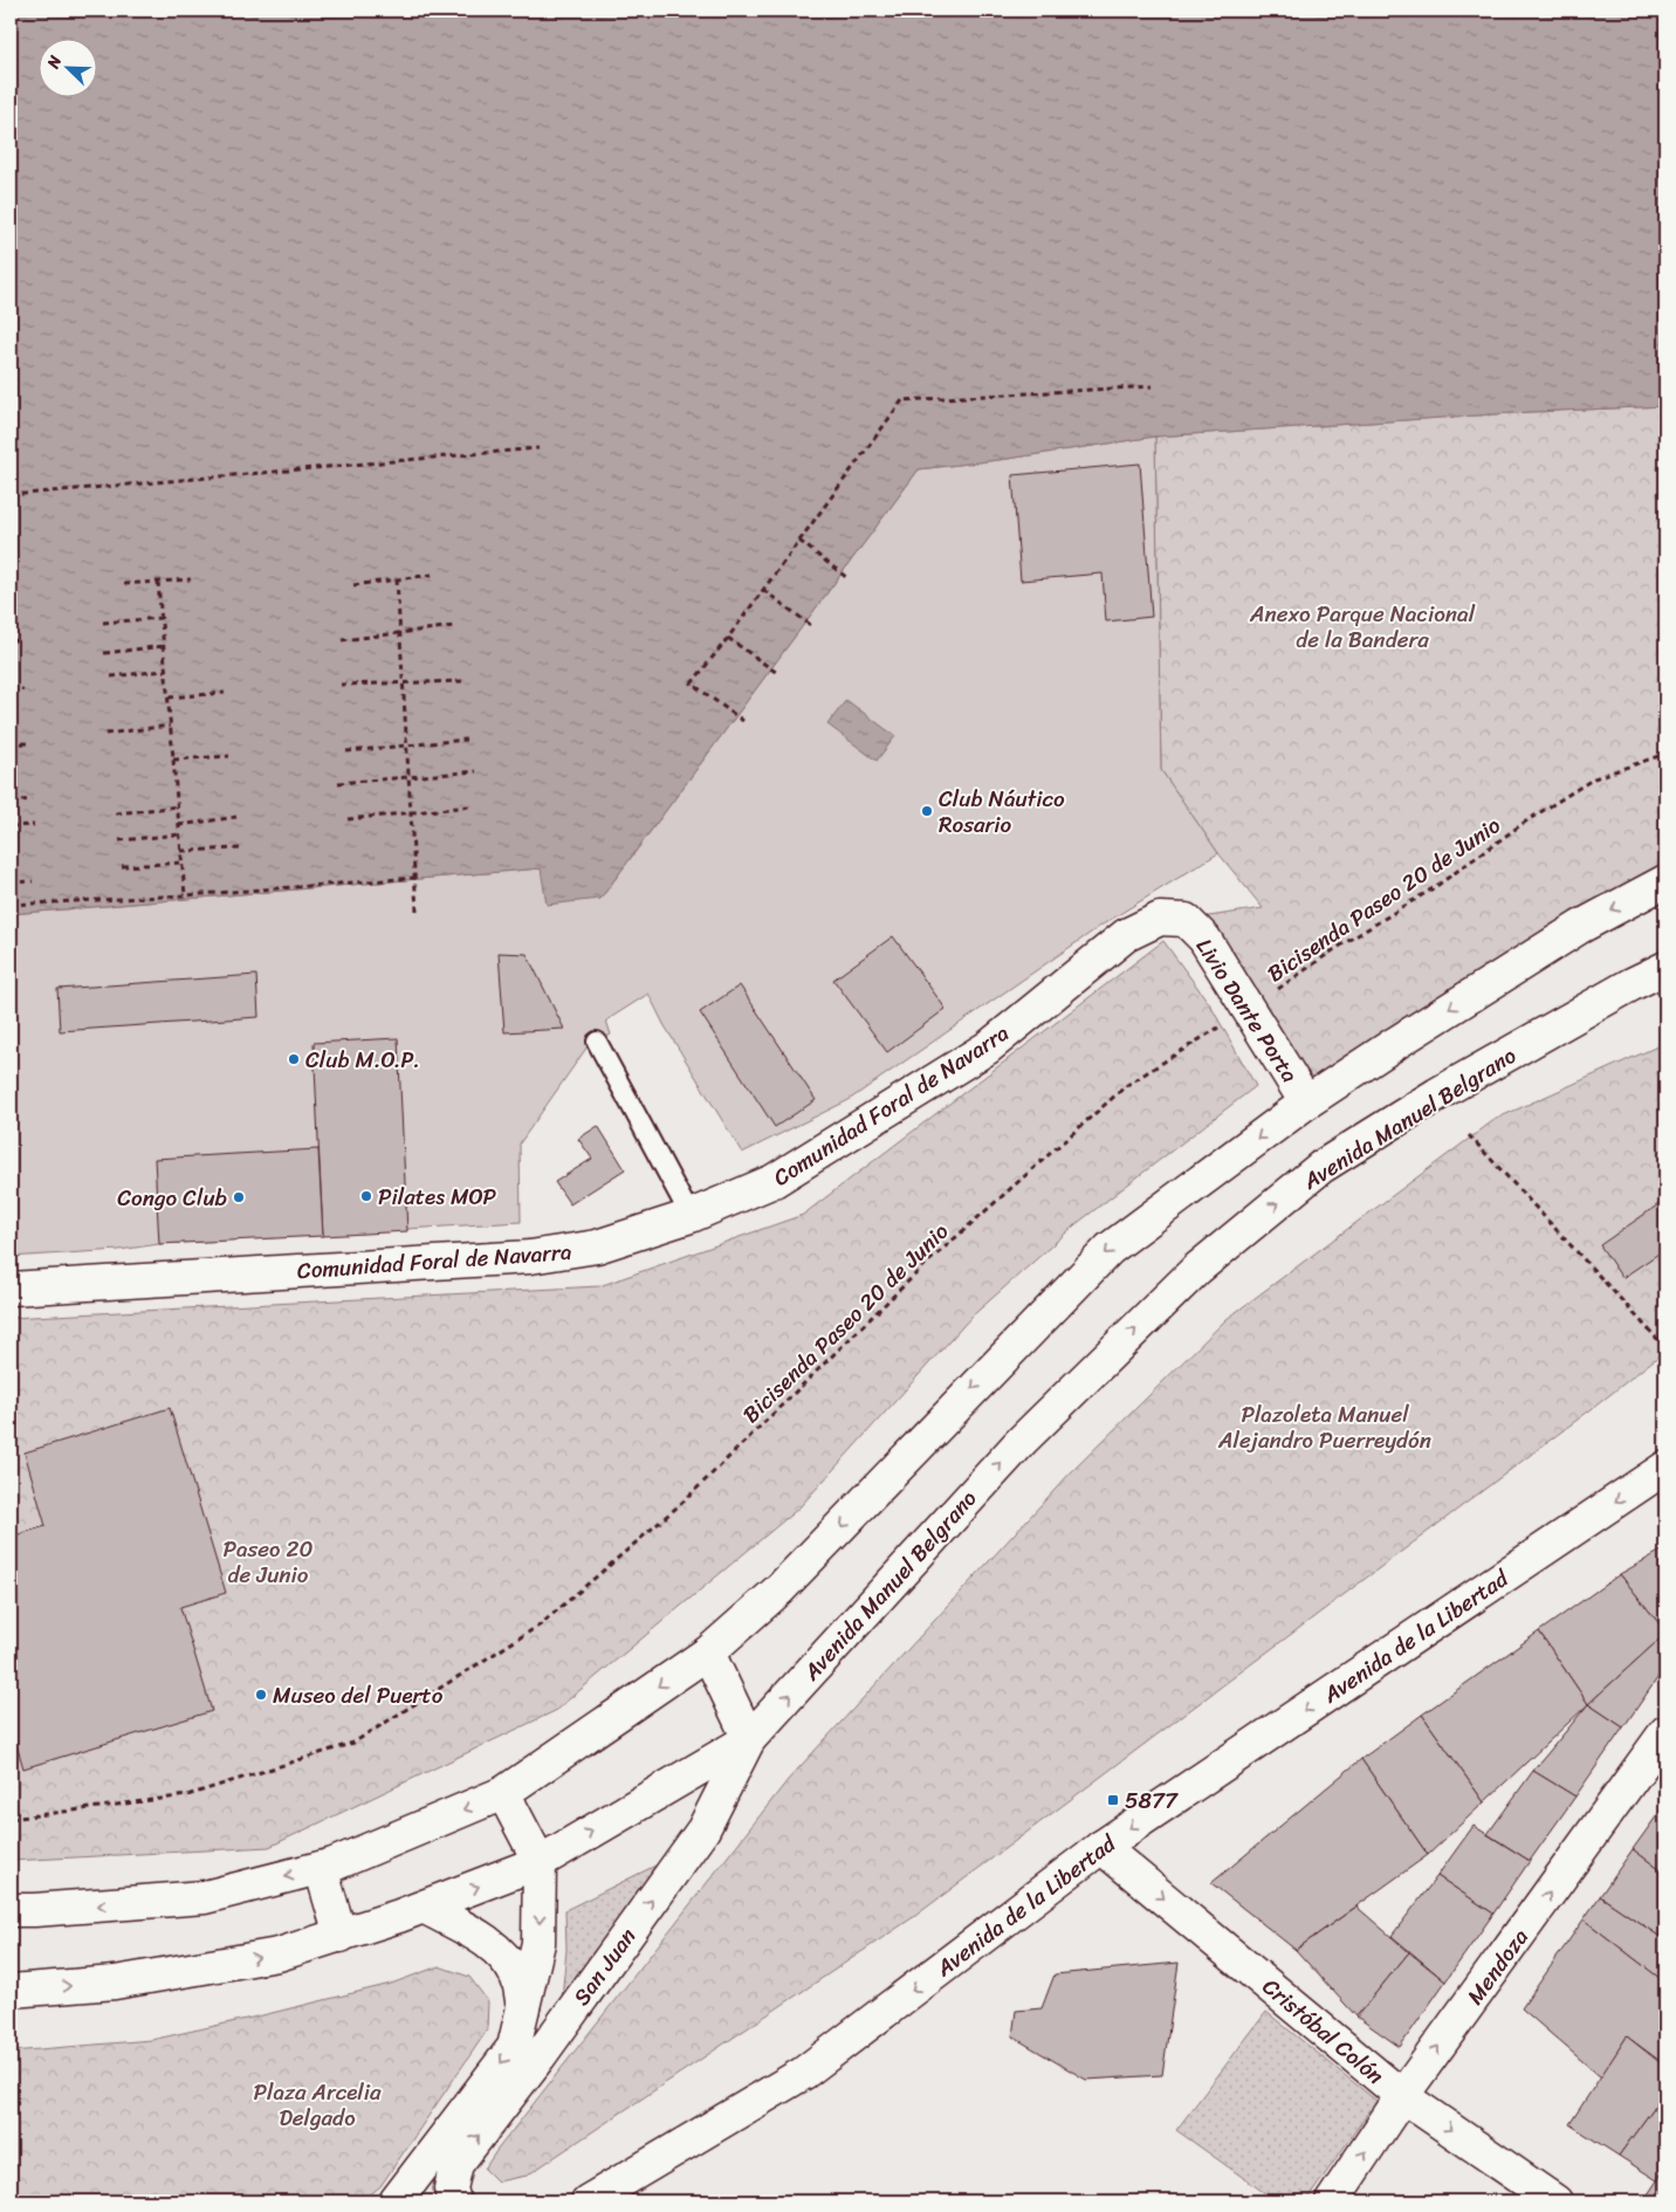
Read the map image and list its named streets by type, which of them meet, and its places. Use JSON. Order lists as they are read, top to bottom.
{
  "streets": {
    "main road": [
      "Livio Dante Porta",
      "Comunidad Foral de Navarra",
      "Avenida Manuel Belgrano",
      "Avenida de la Libertad",
      "San Juan",
      "Mendoza",
      "Cristóbal Colón"
    ],
    "path": ["Bicisenda Paseo 20 de Junio"]
  },
  "crossings": [
    ["Bicisenda Paseo 20 de Junio", "Livio Dante Porta"],
    ["Livio Dante Porta", "Comunidad Foral de Navarra"],
    ["Avenida Manuel Belgrano", "San Juan"],
    ["Avenida de la Libertad", "Cristóbal Colón"],
    ["Mendoza", "Cristóbal Colón"]
  ],
  "one_way": ["Avenida de la Libertad", "Mendoza", "Cristóbal Colón"],
  "parks": [
    "Anexo Parque Nacional de la Bandera",
    "Plazoleta Manuel Alejandro Puerreydón",
    "Paseo 20 de Junio",
    "Plaza Arcelia Delgado"
  ],
  "places": {
    "other": [
      "Club Náutico Rosario",
      "Club M.O.P.",
      "Pilates MOP",
      "Congo Club",
      "Museo del Puerto"
    ],
    "transit": ["5877"]
  },
  "north": "top left"
}
